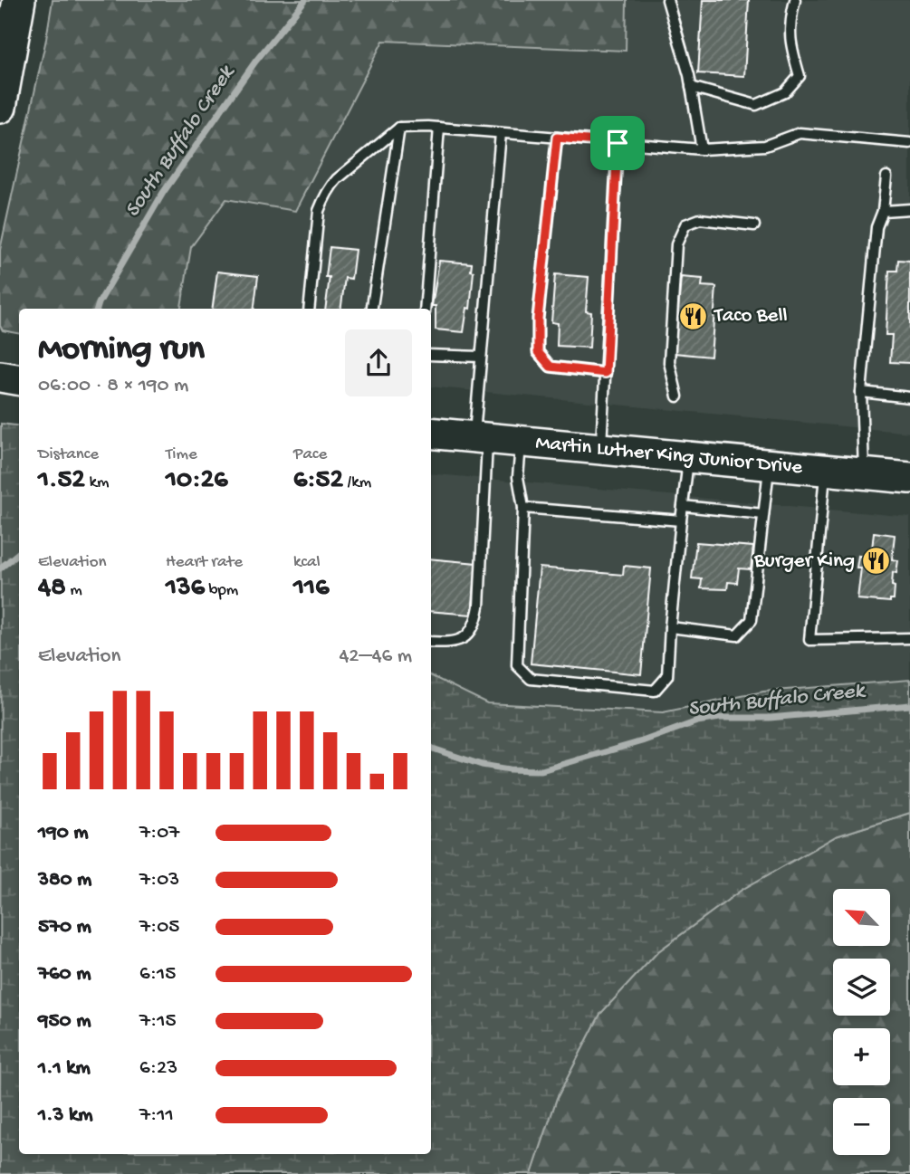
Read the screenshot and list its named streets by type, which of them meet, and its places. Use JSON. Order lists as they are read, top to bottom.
{
  "streets": {
    "highway": ["Martin Luther King Junior Drive"]
  },
  "water": ["South Buffalo Creek"],
  "places": {
    "restaurant": ["Taco Bell", "Burger King"]
  },
  "north": "top left",
  "page": {
    "heading": ["Morning run", "06:00 · 8 × 190 m"],
    "stats": [
      ["Distance", "1.52 km"],
      ["Time", "10:26"],
      ["Pace", "6:52 /km"],
      ["Elevation", "48 m"],
      ["Heart rate", "136 bpm"],
      ["kcal", "116"]
    ],
    "chart": ["Elevation", "42–46 m"],
    "list": [
      {
        "name": "190 m",
        "note": "7:07"
      },
      {
        "name": "380 m",
        "note": "7:03"
      },
      {
        "name": "570 m",
        "note": "7:05"
      },
      {
        "name": "760 m",
        "note": "6:15"
      },
      {
        "name": "950 m",
        "note": "7:15"
      },
      {
        "name": "1.1 km",
        "note": "6:23"
      },
      {
        "name": "1.3 km",
        "note": "7:11"
      }
    ],
    "map_buttons": ["+", "−"]
  }
}
